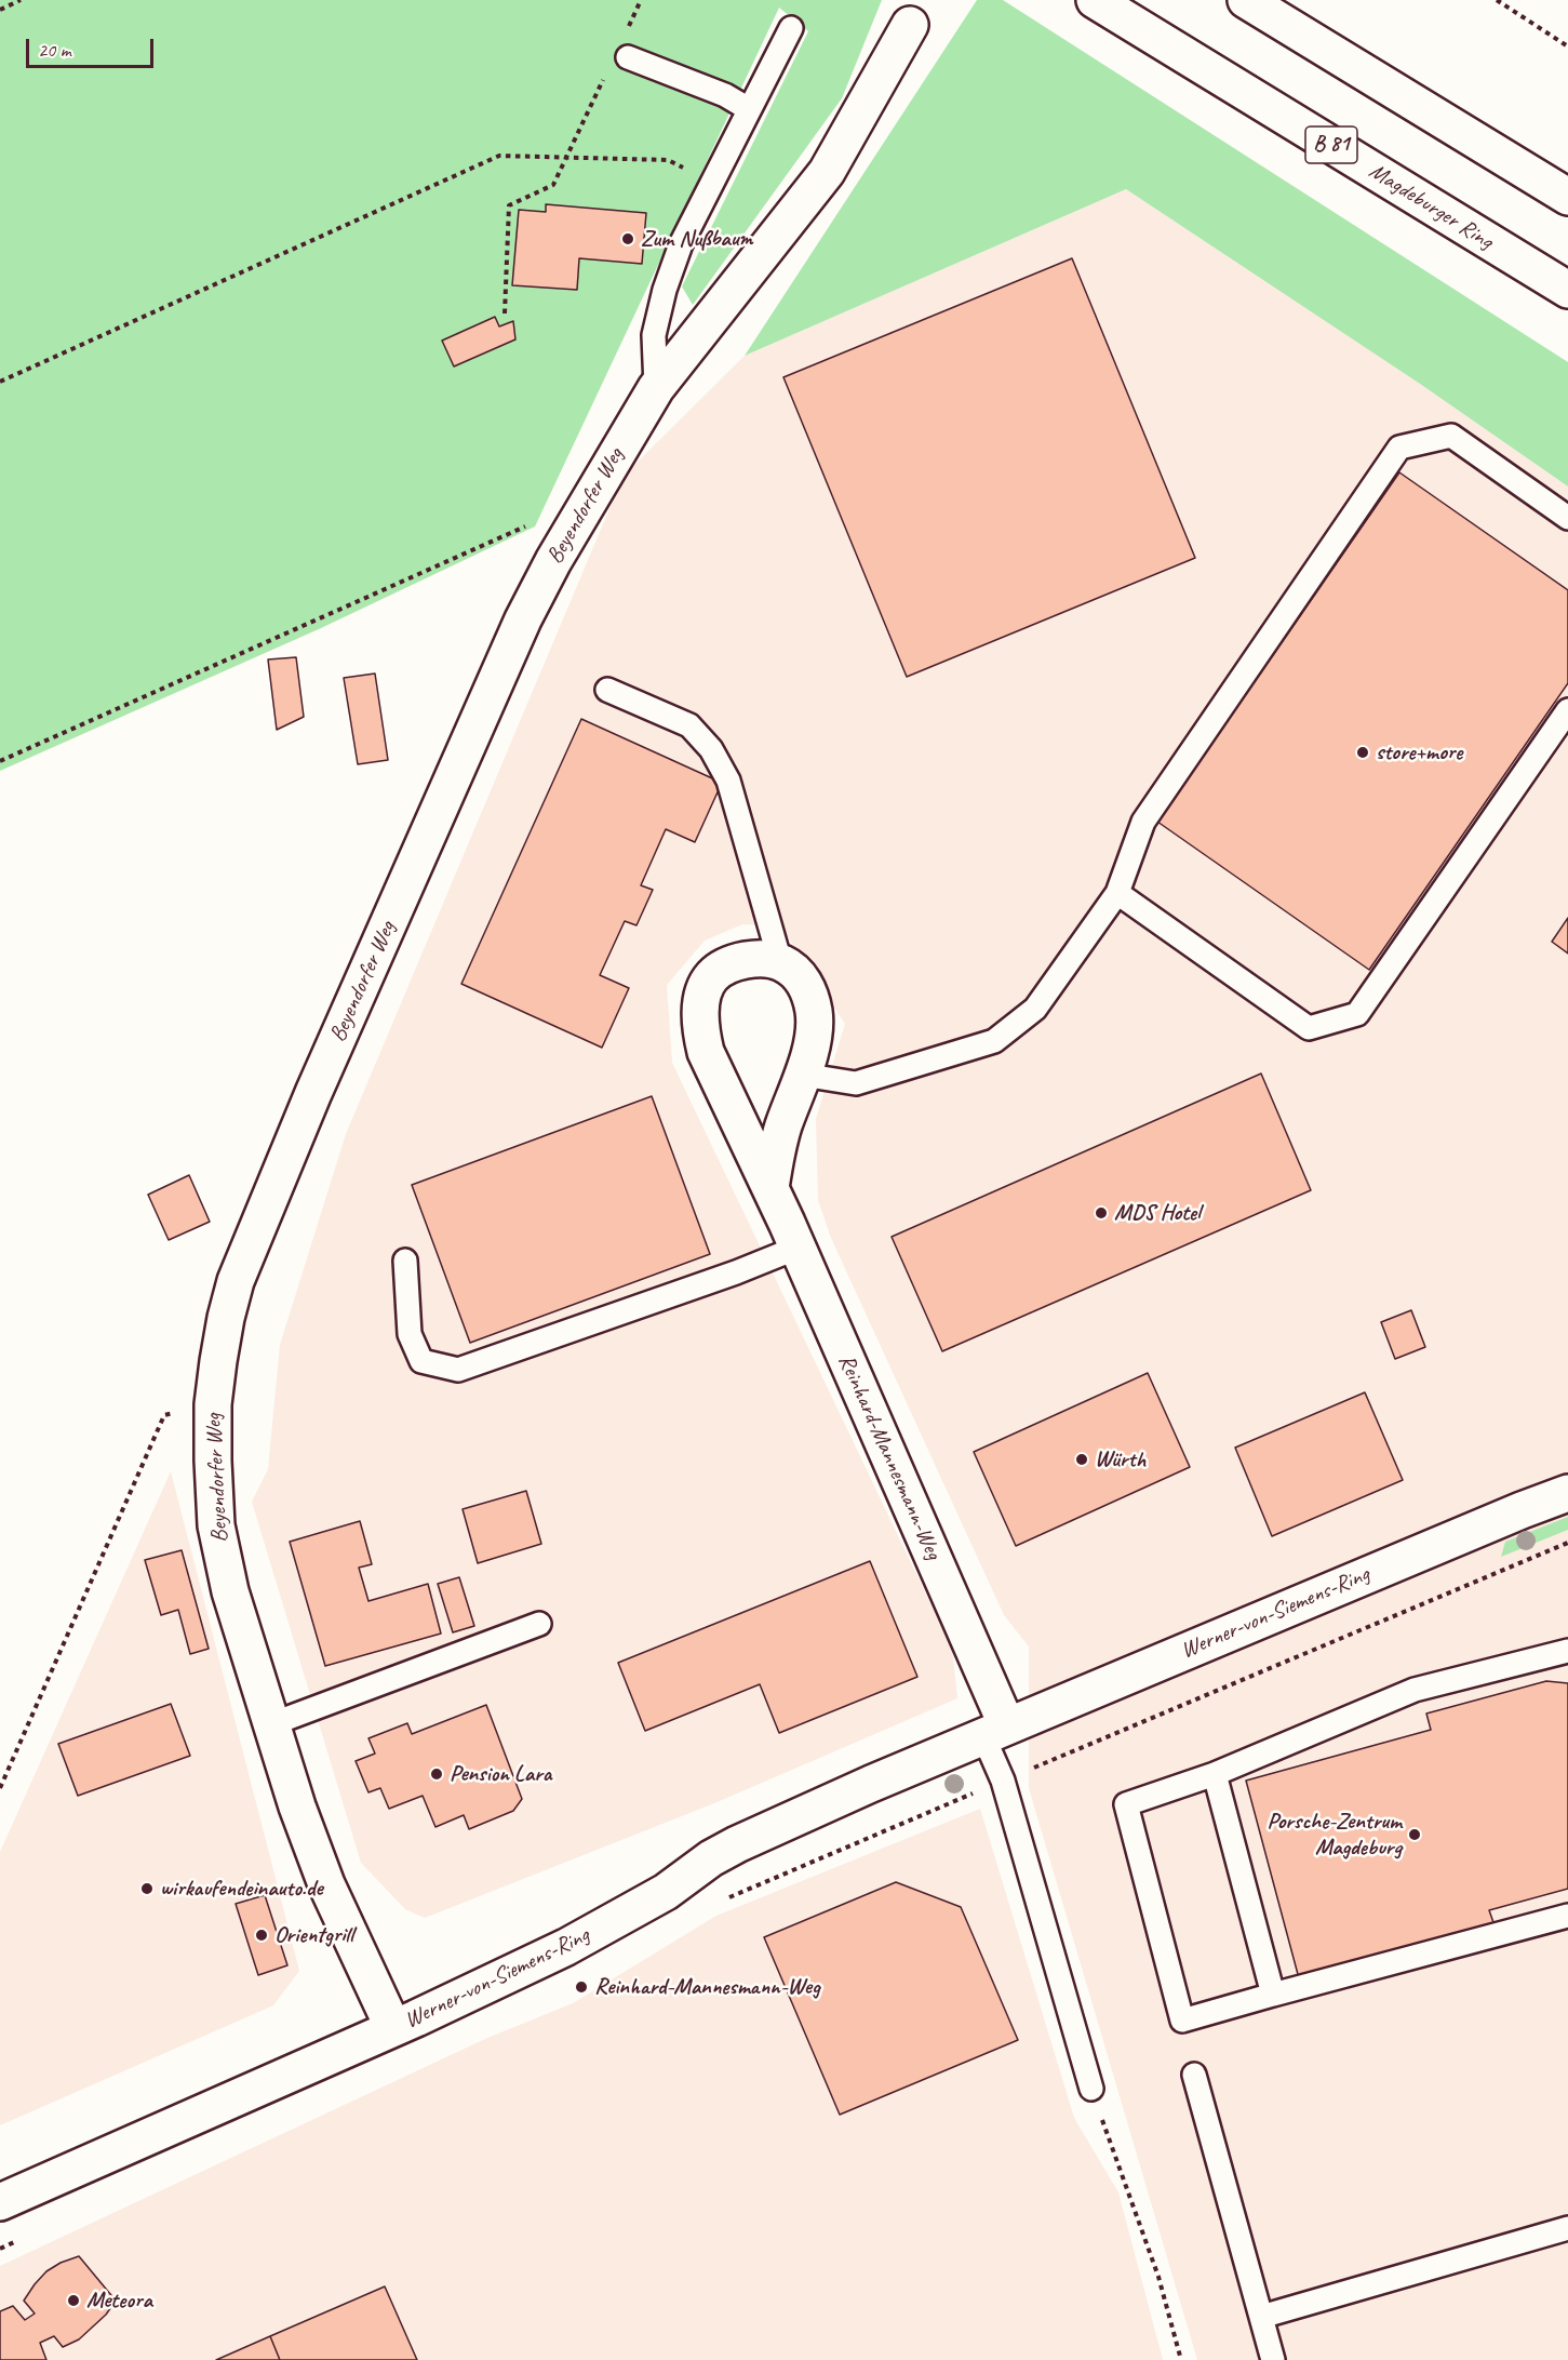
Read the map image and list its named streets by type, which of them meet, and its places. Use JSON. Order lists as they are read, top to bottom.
{
  "streets": {
    "main road": [
      "B 81",
      "Magdeburger Ring",
      "Beyendorfer Weg",
      "Reinhard-Mannesmann-Weg",
      "Werner-von-Siemens-Ring"
    ]
  },
  "crossings": [
    ["Beyendorfer Weg", "Werner-von-Siemens-Ring"],
    ["Reinhard-Mannesmann-Weg", "Werner-von-Siemens-Ring"]
  ],
  "places": [
    "Zum Nußbaum",
    "store+more",
    "MDS Hotel",
    "Würth",
    "Pension Lara",
    "Porsche-Zentrum Magdeburg",
    "wirkaufendeinauto.de",
    "Orientgrill",
    "Reinhard-Mannesmann-Weg",
    "Meteora"
  ],
  "scale_bar": "20 m"
}
